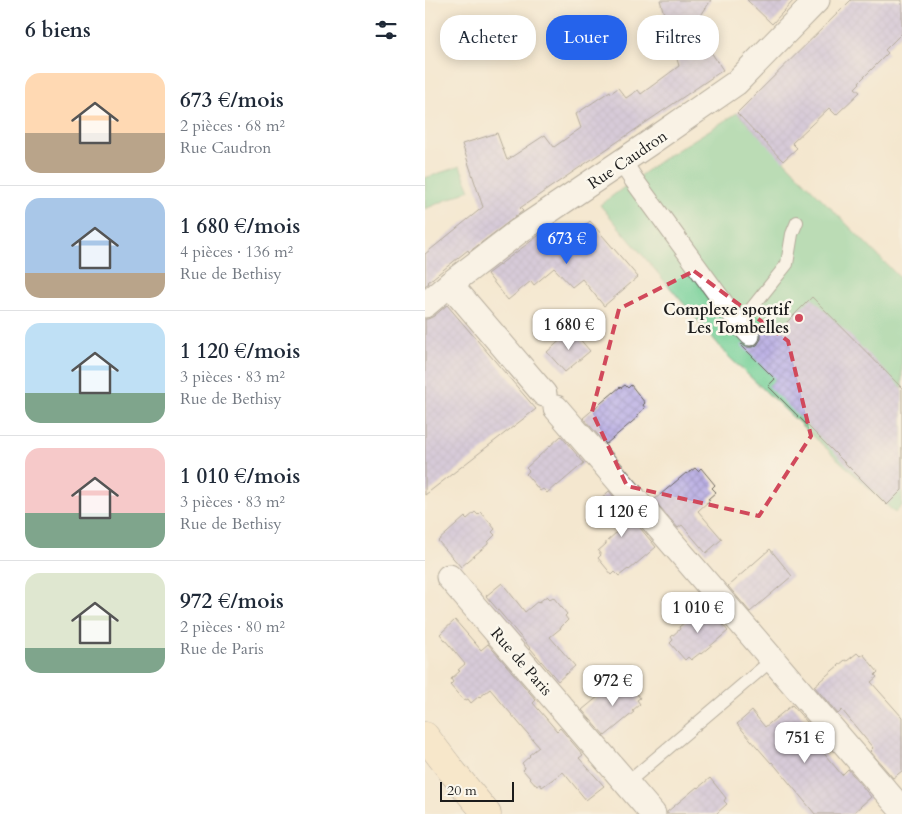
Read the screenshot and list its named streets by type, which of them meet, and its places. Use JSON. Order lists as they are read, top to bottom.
{
  "streets": {
    "street": ["Rue Caudron", "Rue de Paris"]
  },
  "places": ["Complexe sportif Les Tombelles"],
  "scale_bar": "20 m",
  "page": {
    "heading": "6 biens",
    "chip": ["Acheter", "Louer", "Filtres"],
    "list": [
      {
        "name": "673 €/mois",
        "note": "2 pièces · 68 m² · Rue Caudron"
      },
      {
        "name": "1 680 €/mois",
        "note": "4 pièces · 136 m² · Rue de Bethisy"
      },
      {
        "name": "1 120 €/mois",
        "note": "3 pièces · 83 m² · Rue de Bethisy"
      },
      {
        "name": "1 010 €/mois",
        "note": "3 pièces · 83 m² · Rue de Bethisy"
      },
      {
        "name": "972 €/mois",
        "note": "2 pièces · 80 m² · Rue de Paris"
      }
    ],
    "price": [
      "673 €",
      "1 680 €",
      "1 120 €",
      "1 010 €",
      "972 €",
      "751 €"
    ],
    "scale": "20 m"
  }
}
